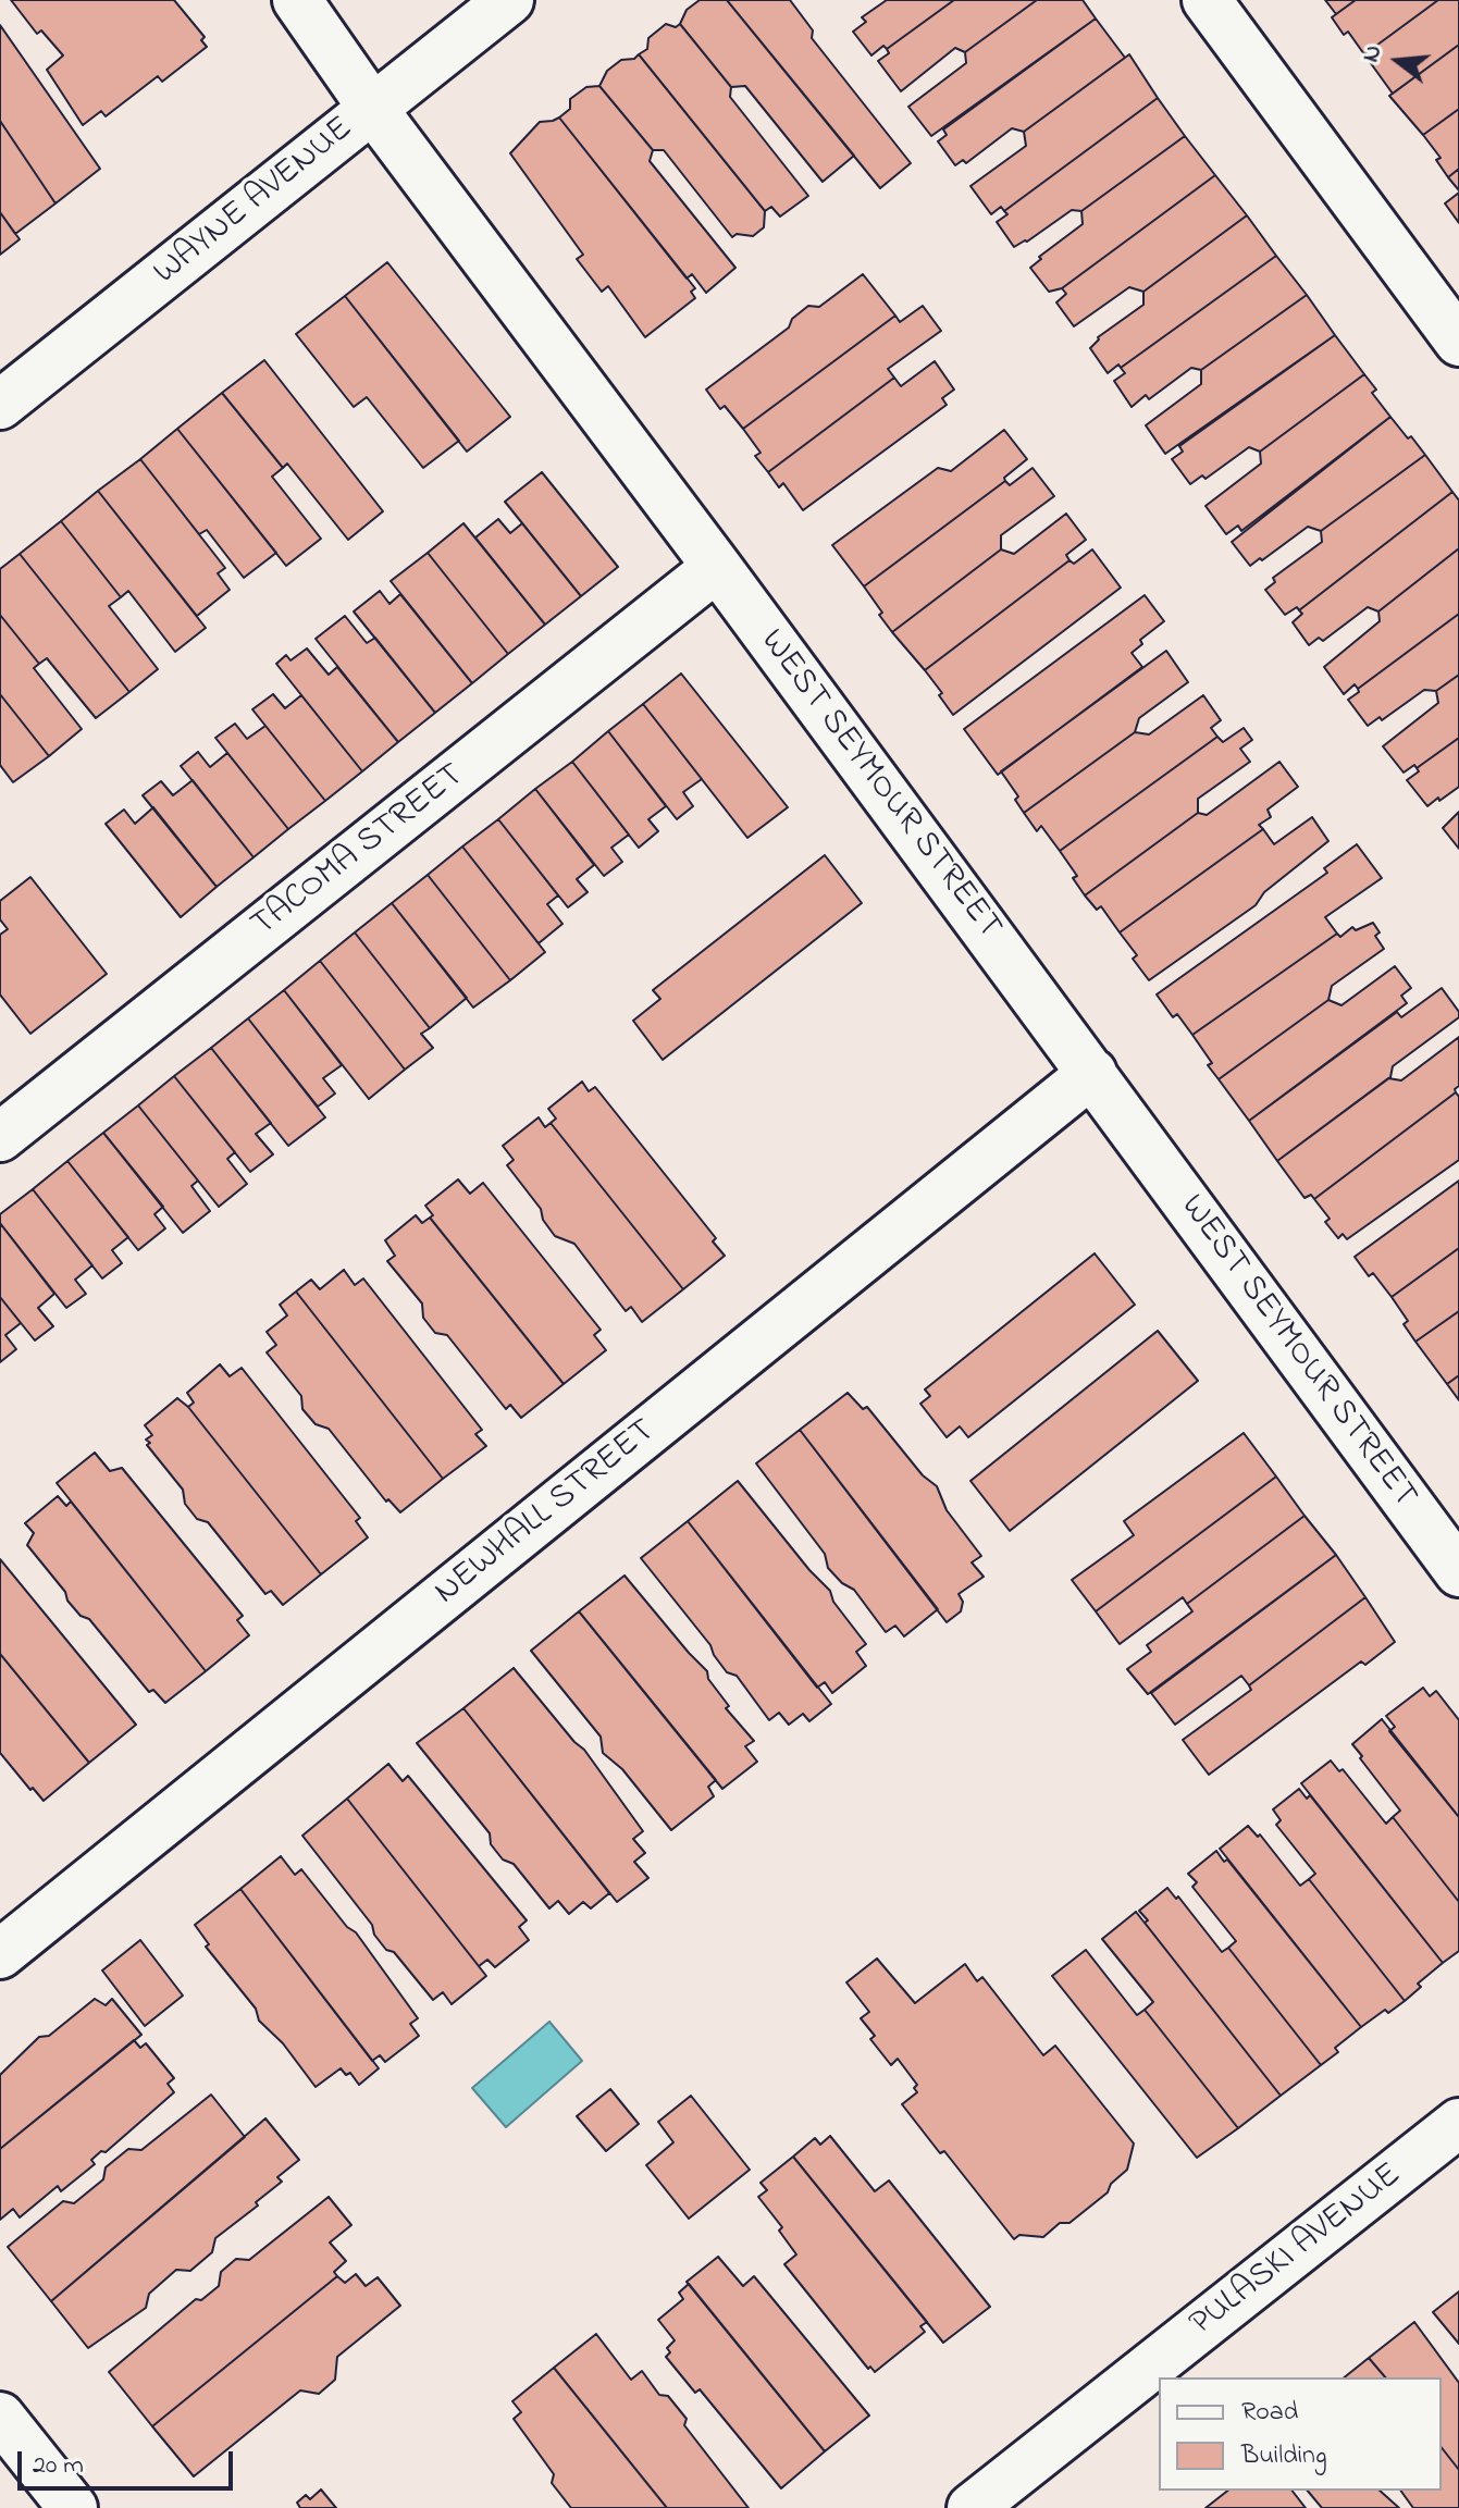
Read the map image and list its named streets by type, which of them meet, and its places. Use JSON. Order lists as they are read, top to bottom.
{
  "streets": {
    "street": [
      "WAYNE AVENUE",
      "WEST SEYMOUR STREET",
      "TACOMA STREET",
      "NEWHALL STREET",
      "PULASKI AVENUE"
    ]
  },
  "crossings": [
    ["WAYNE AVENUE", "WEST SEYMOUR STREET"],
    ["WEST SEYMOUR STREET", "TACOMA STREET"],
    ["WEST SEYMOUR STREET", "NEWHALL STREET"]
  ],
  "legend": ["Road", "Building"],
  "scale_bar": "20 m",
  "north": "left"
}
